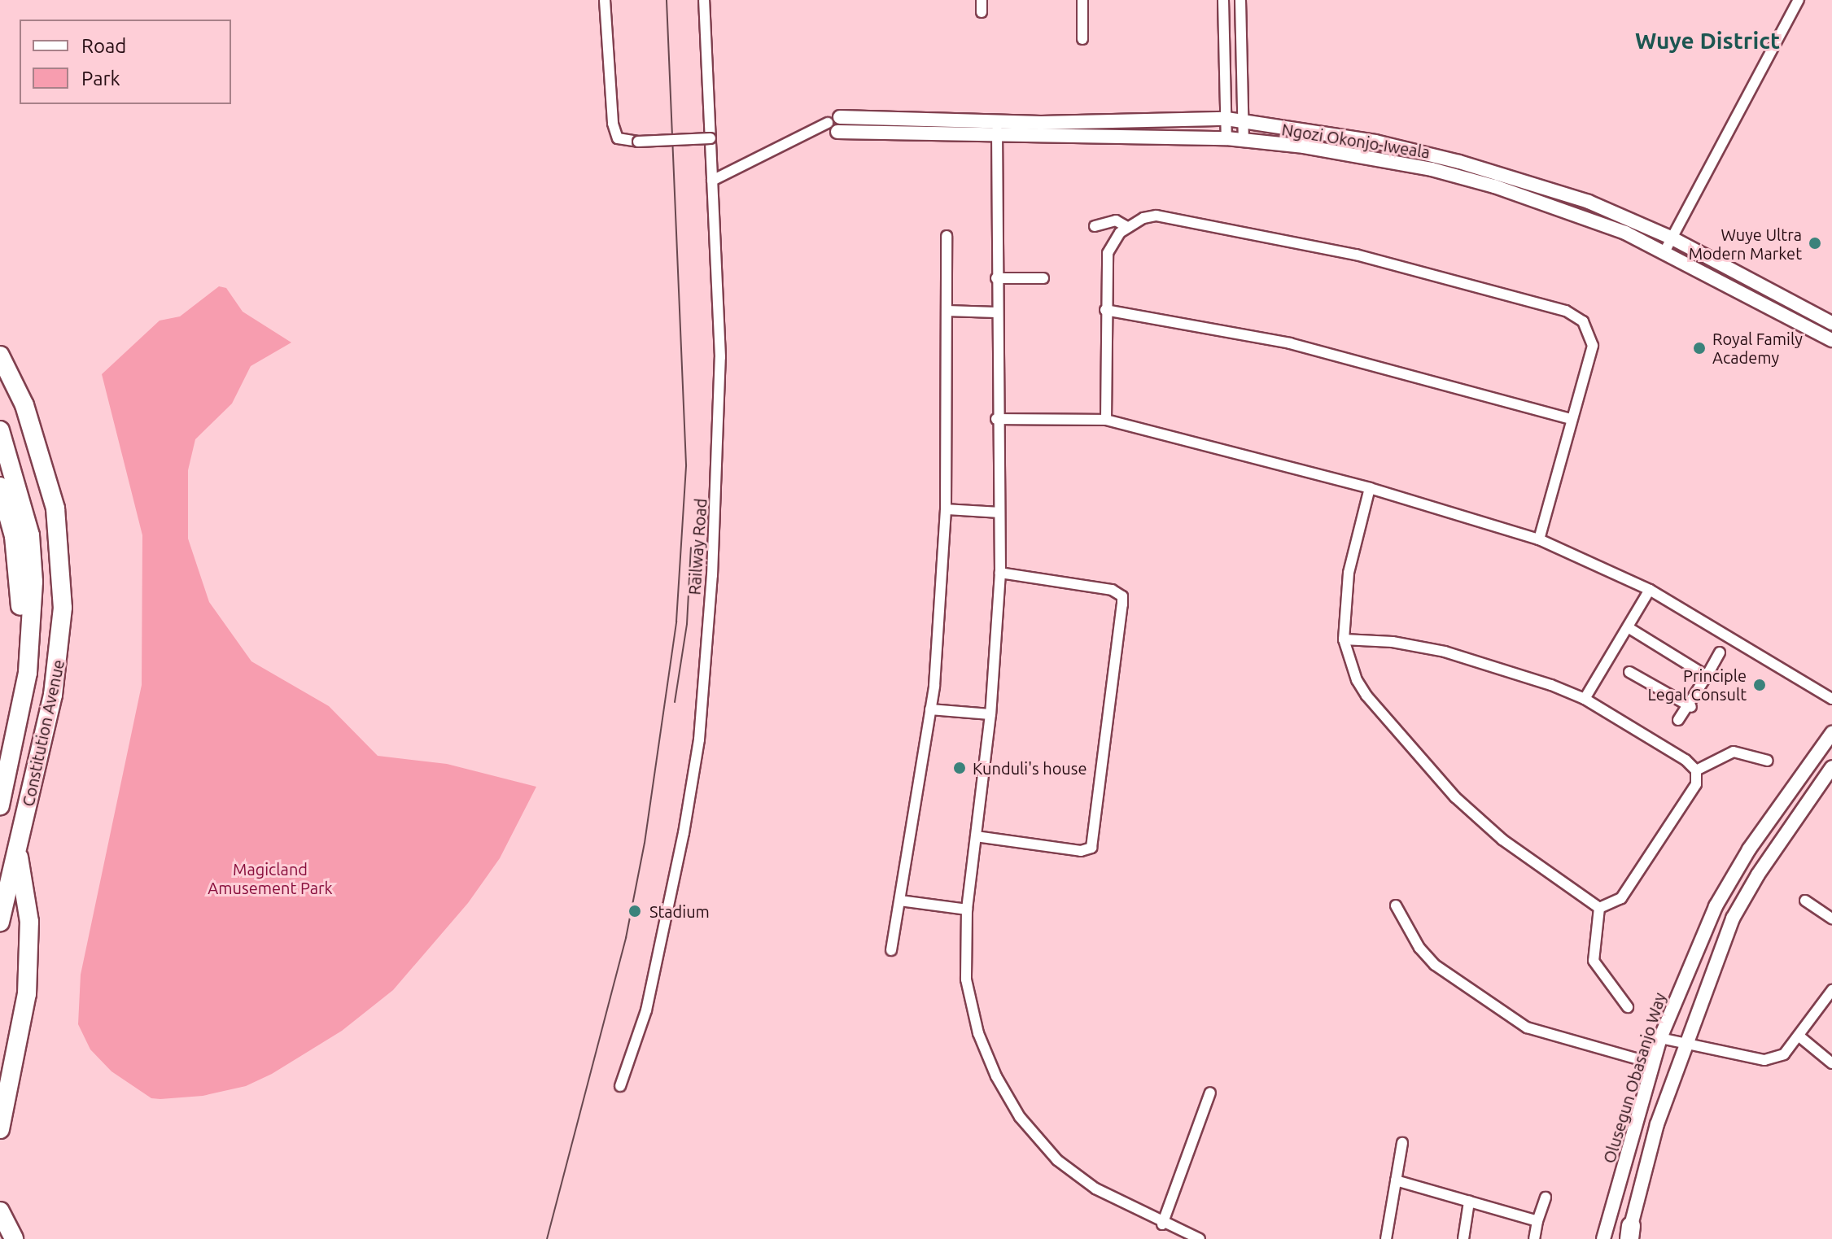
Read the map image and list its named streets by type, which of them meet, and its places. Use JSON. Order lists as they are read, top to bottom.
{
  "streets": {
    "highway": ["Constitution Avenue"],
    "street": ["Ngozi Okonjo-Iweala", "Railway Road", "Olusegun Obasanjo Way"]
  },
  "districts": ["Wuye District"],
  "parks": ["Magicland Amusement Park"],
  "places": [
    "Wuye Ultra Modern Market",
    "Royal Family Academy",
    "Principle Legal Consult",
    "Kunduli's house",
    "Stadium"
  ],
  "legend": ["Road", "Park"]
}
